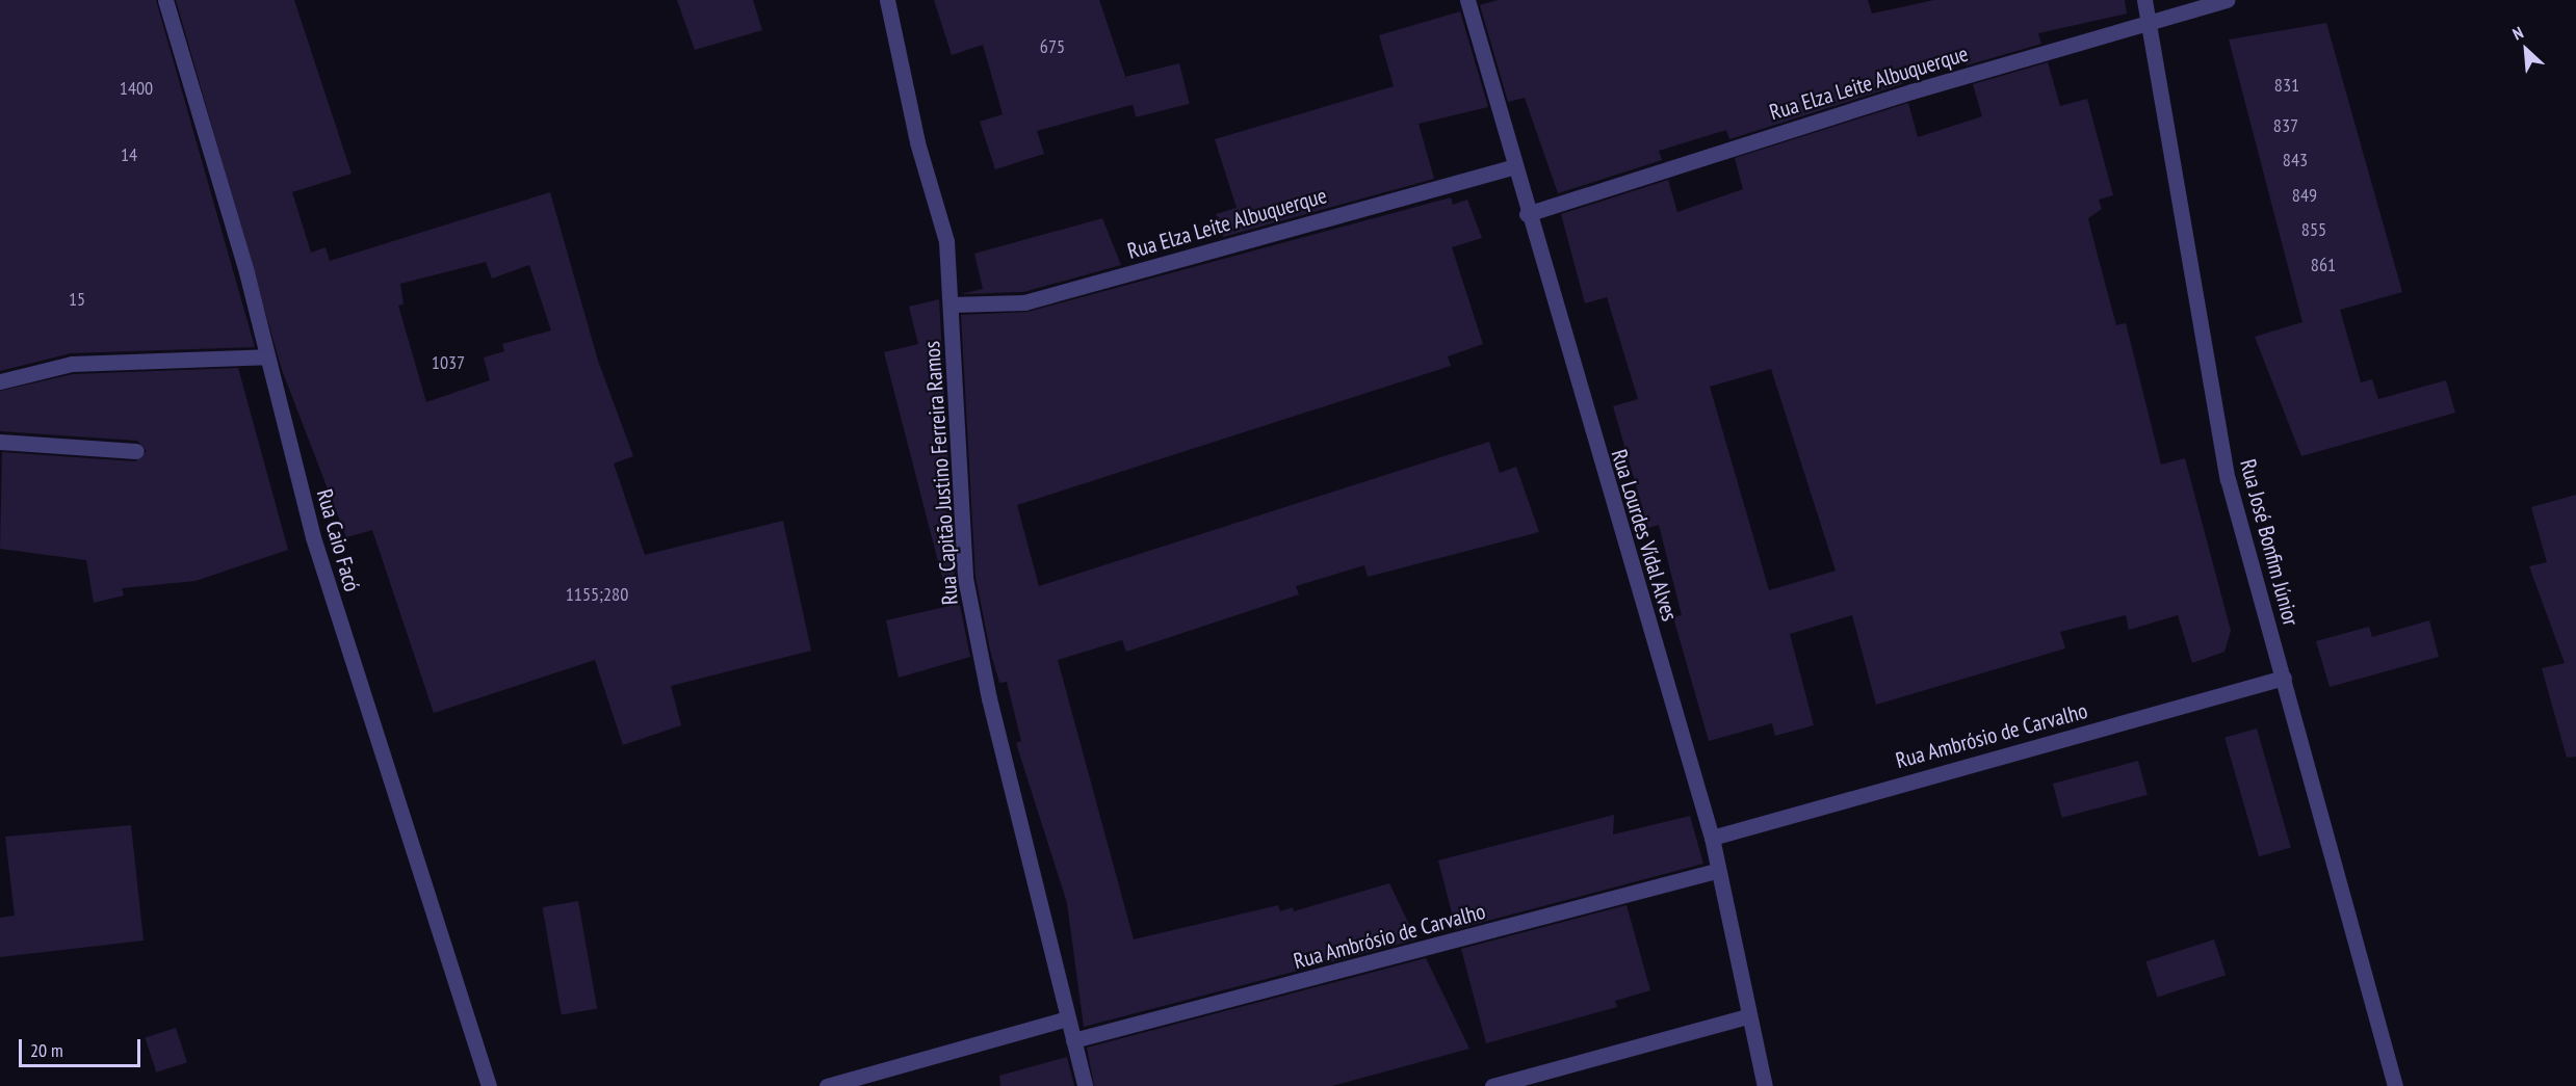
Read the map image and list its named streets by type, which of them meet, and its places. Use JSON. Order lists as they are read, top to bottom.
{
  "streets": {
    "street": [
      "Rua Elza Leite Albuquerque",
      "Rua Capitão Justino Ferreira Ramos",
      "Rua Lourdes Vídal Alves",
      "Rua Caio Facó",
      "Rua José Bonfim Júnior",
      "Rua Ambrósio de Carvalho"
    ]
  },
  "crossings": [
    ["Rua Elza Leite Albuquerque", "Rua Capitão Justino Ferreira Ramos"],
    ["Rua Elza Leite Albuquerque", "Rua Lourdes Vídal Alves"],
    ["Rua Elza Leite Albuquerque", "Rua José Bonfim Júnior"],
    ["Rua Capitão Justino Ferreira Ramos", "Rua Ambrósio de Carvalho"],
    ["Rua Lourdes Vídal Alves", "Rua Ambrósio de Carvalho"],
    ["Rua José Bonfim Júnior", "Rua Ambrósio de Carvalho"]
  ],
  "house_numbers": [
    "675",
    "831",
    "1400",
    "837",
    "14",
    "843",
    "849",
    "855",
    "861",
    "15",
    "1037",
    "1155;280"
  ],
  "scale_bar": "20 m",
  "north": "top left"
}
